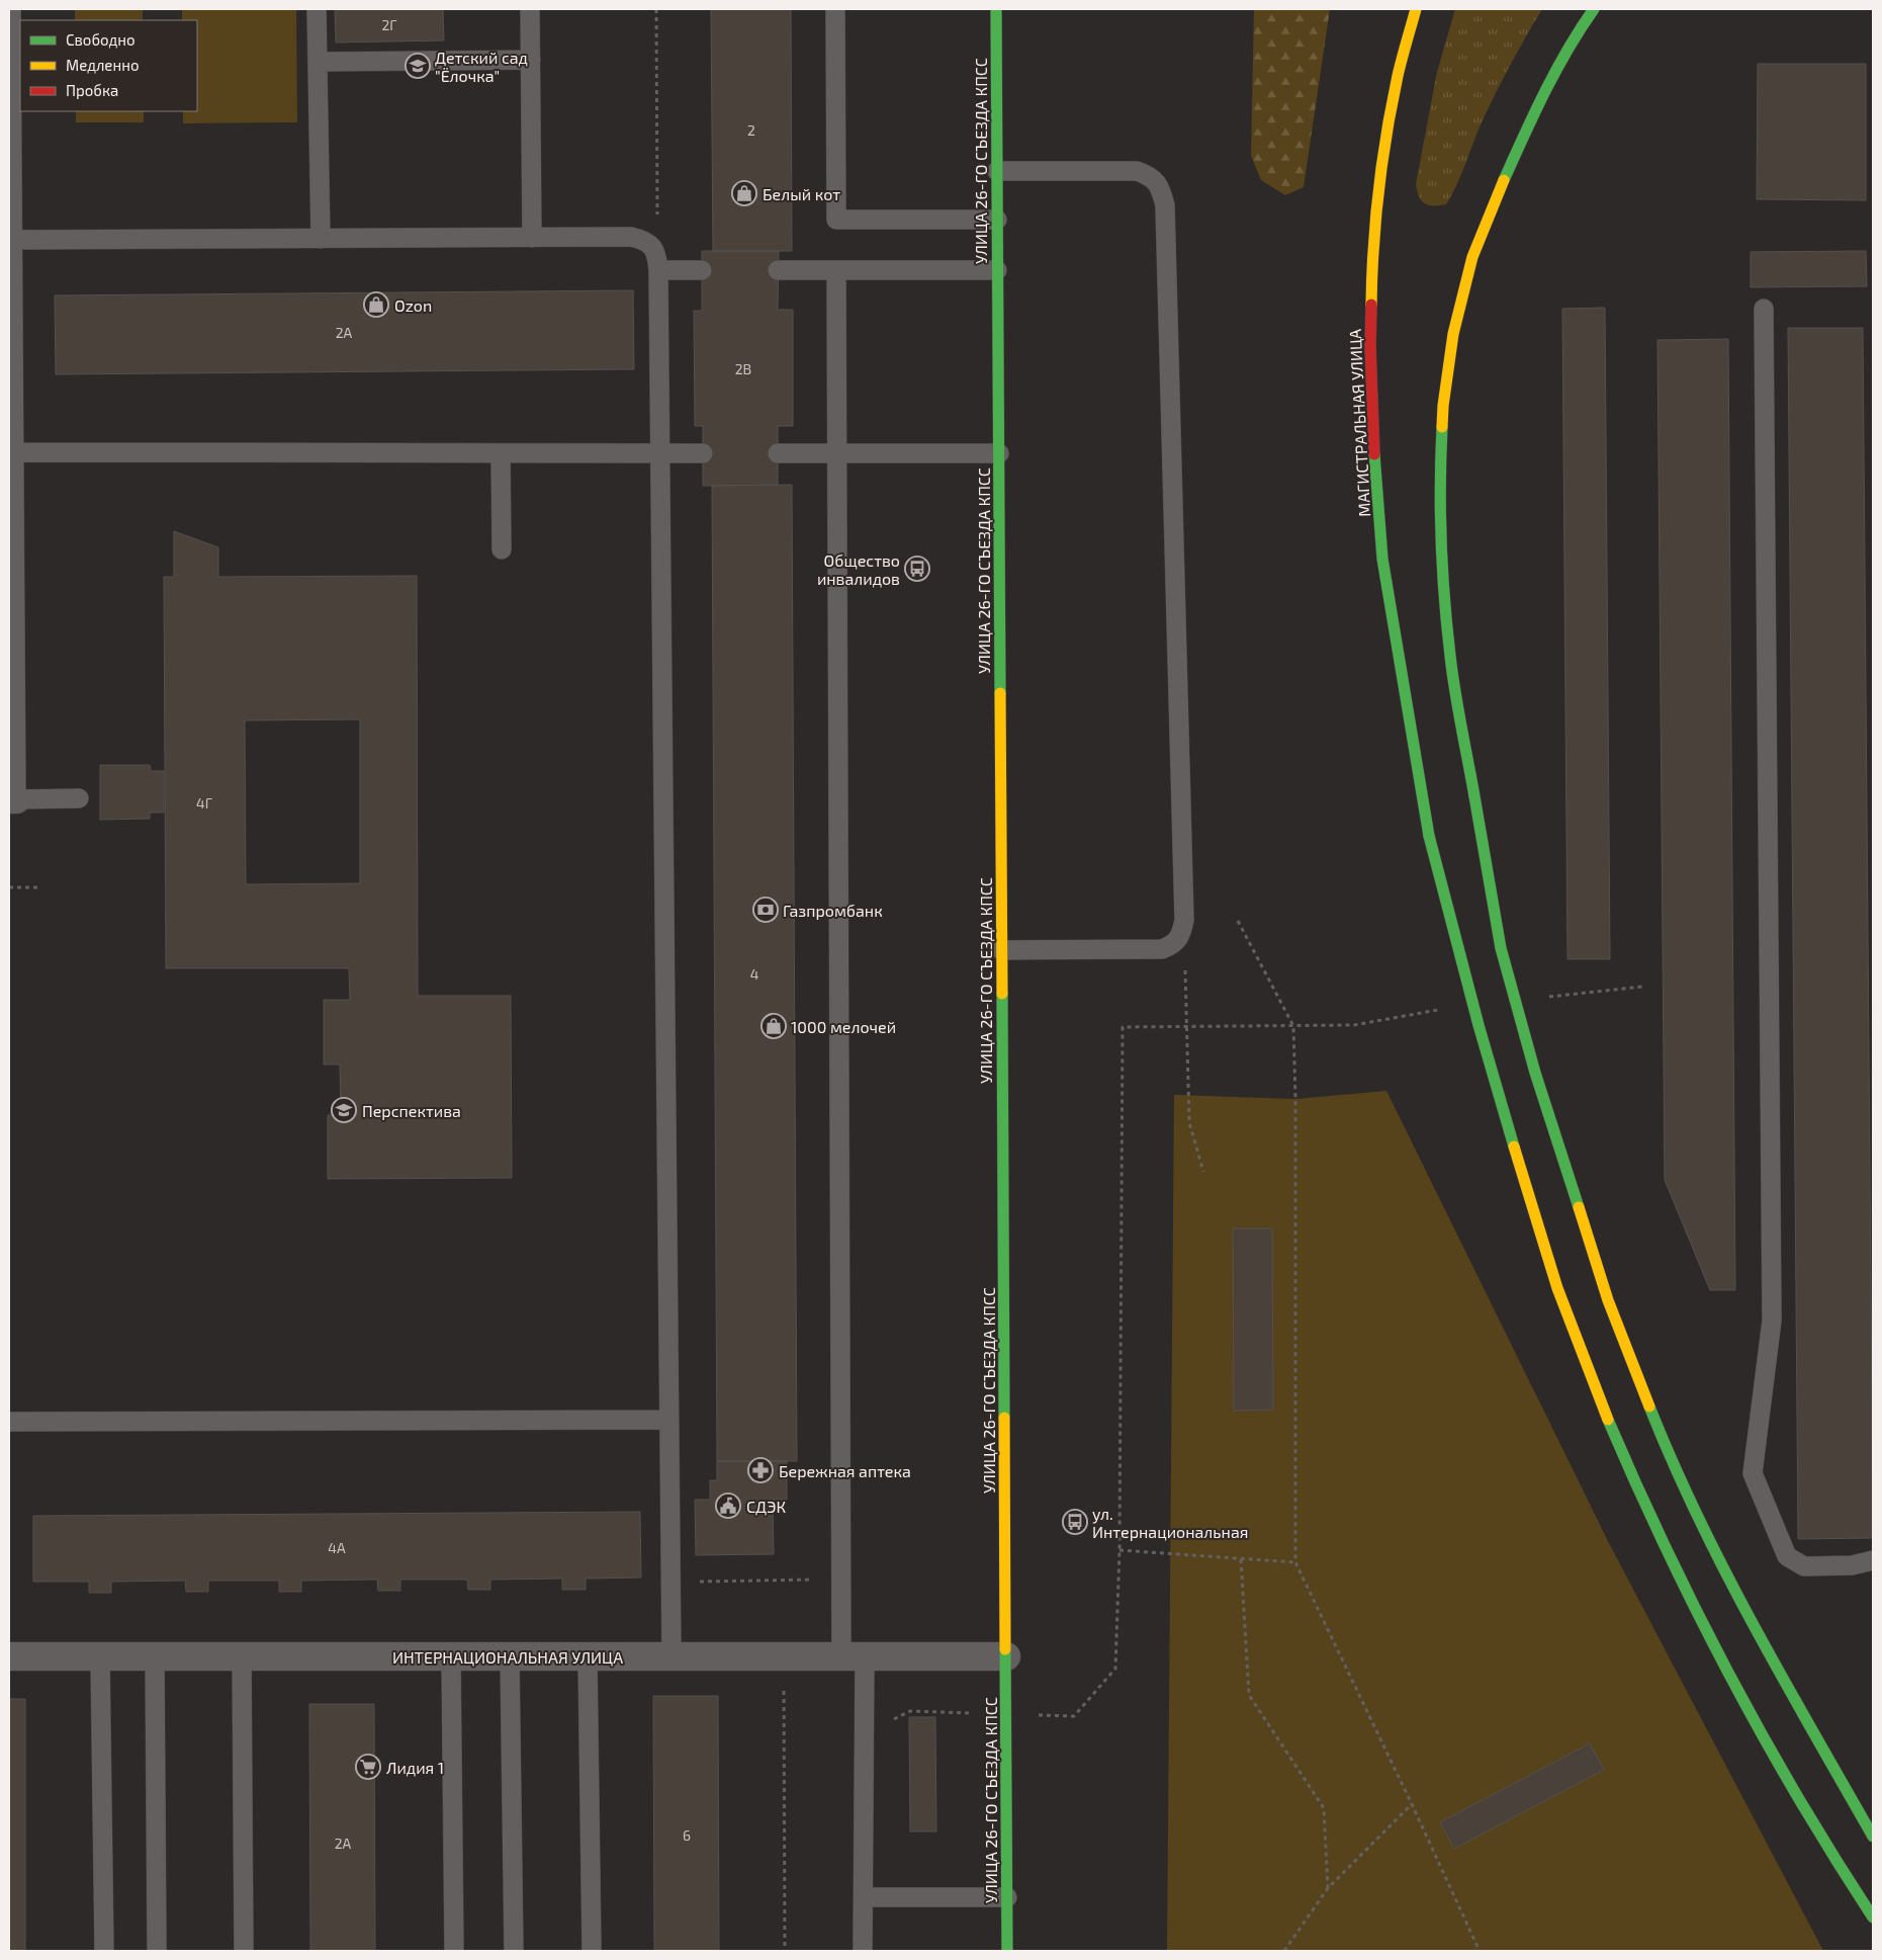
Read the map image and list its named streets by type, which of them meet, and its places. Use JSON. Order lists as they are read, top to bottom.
{
  "streets": {
    "main road": ["УЛИЦА 26-ГО СЪЕЗДА КПСС", "МАГИСТРАЛЬНАЯ УЛИЦА"],
    "street": ["ИНТЕРНАЦИОНАЛЬНАЯ УЛИЦА"]
  },
  "crossings": [
    ["УЛИЦА 26-ГО СЪЕЗДА КПСС", "ИНТЕРНАЦИОНАЛЬНАЯ УЛИЦА"]
  ],
  "places": {
    "school or university": ["Детский сад \"Ёлочка\"", "Перспектива"],
    "shop": ["Белый кот", "Ozon", "1000 мелочей"],
    "bus stop": ["Общество инвалидов", "ул. Интернациональная"],
    "bank": ["Газпромбанк"],
    "pharmacy": ["Бережная аптека"],
    "public building": ["СДЭК"],
    "supermarket": ["Лидия 1"]
  },
  "house_numbers": [
    "2Г",
    "2",
    "2А",
    "2В",
    "4Г",
    "4",
    "4А",
    "6",
    "2А"
  ],
  "legend": ["Свободно", "Медленно", "Пробка"]
}
